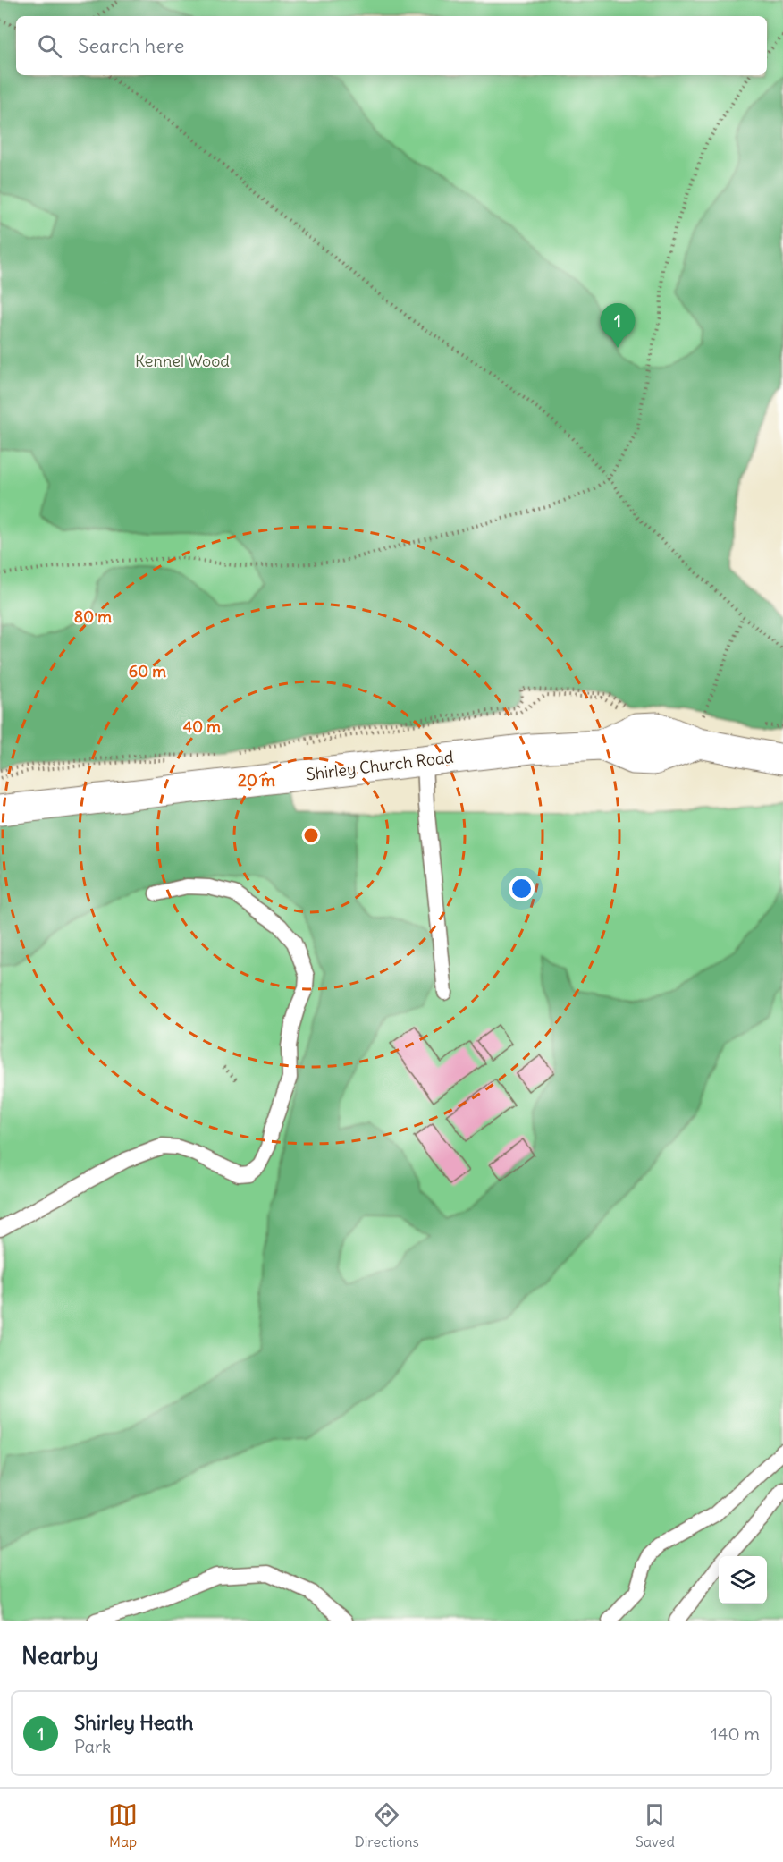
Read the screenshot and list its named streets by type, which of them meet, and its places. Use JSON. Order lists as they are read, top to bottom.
{
  "streets": {
    "street": ["Shirley Church Road"]
  },
  "parks": ["Kennel Wood"],
  "page": {
    "search": "Search here",
    "pins": "1",
    "heading": "Nearby",
    "list": [
      {
        "mark": "1",
        "name": "Shirley Heath",
        "note": "Park",
        "value": "140 m"
      }
    ],
    "nav": ["Map", "Directions", "Saved"]
  },
  "rings": [
    "80 m",
    "60 m",
    "40 m",
    "20 m"
  ]
}
